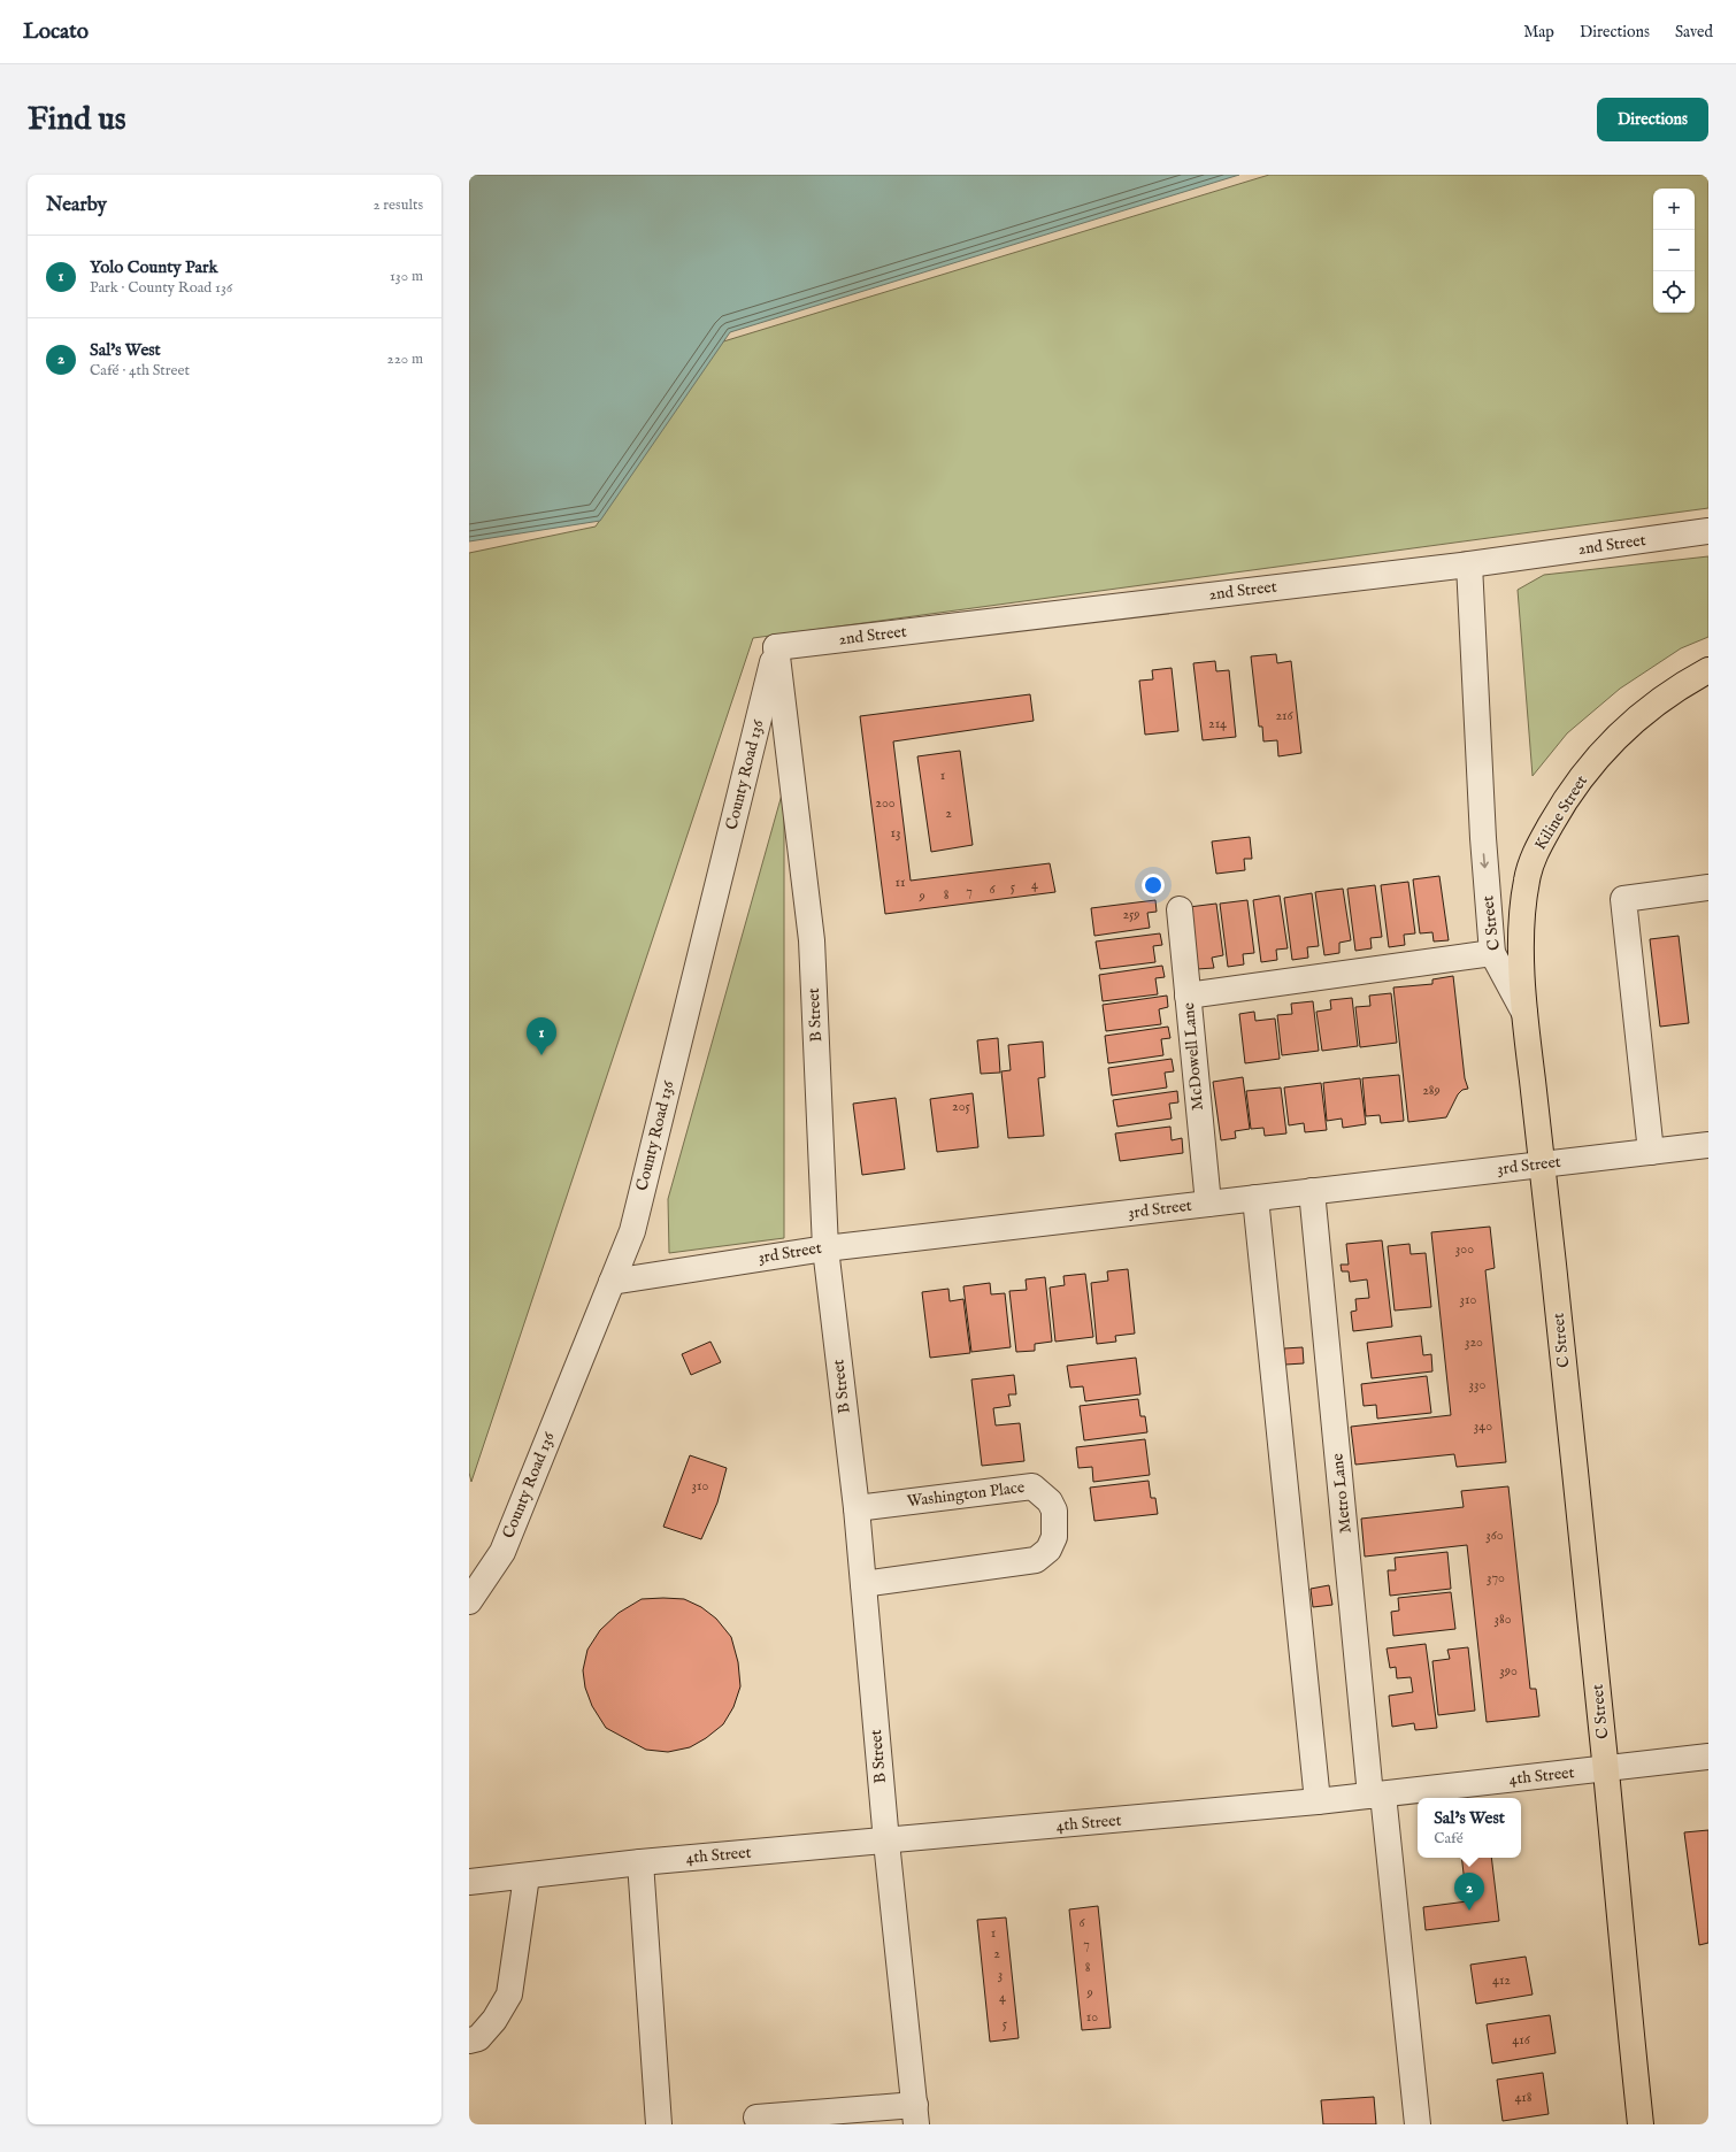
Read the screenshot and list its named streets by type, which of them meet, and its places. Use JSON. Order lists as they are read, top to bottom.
{
  "streets": {
    "main road": ["Kiline Street", "C Street"],
    "street": [
      "2nd Street",
      "County Road 136",
      "B Street",
      "McDowell Lane",
      "3rd Street",
      "Metro Lane",
      "Washington Place",
      "4th Street"
    ]
  },
  "crossings": [
    ["2nd Street", "County Road 136"],
    ["2nd Street", "C Street"],
    ["2nd Street", "B Street"],
    ["County Road 136", "B Street"],
    ["County Road 136", "3rd Street"],
    ["Kiline Street", "C Street"],
    ["C Street", "3rd Street"],
    ["C Street", "4th Street"],
    ["B Street", "3rd Street"],
    ["B Street", "Washington Place"],
    ["B Street", "4th Street"],
    ["McDowell Lane", "3rd Street"],
    ["3rd Street", "Metro Lane"],
    ["Metro Lane", "4th Street"]
  ],
  "house_numbers": [
    "216",
    "214",
    "1",
    "200",
    "2",
    "13",
    "11",
    "4",
    "5",
    "6",
    "7",
    "8",
    "9",
    "259",
    "289",
    "205",
    "300",
    "310",
    "320",
    "330",
    "340",
    "310",
    "360",
    "370",
    "380",
    "390",
    "6",
    "1",
    "7",
    "2",
    "8",
    "3",
    "412",
    "9",
    "4",
    "10",
    "5",
    "416",
    "418"
  ],
  "page": {
    "header": "Locato",
    "nav": ["Map", "Directions", "Saved"],
    "buttons": "Directions",
    "title": "Find us",
    "heading": ["Nearby", "2 results"],
    "map_buttons": ["+", "−"],
    "list": [
      {
        "mark": "1",
        "name": "Yolo County Park",
        "note": "Park · County Road 136",
        "value": "130 m"
      },
      {
        "mark": "2",
        "name": "Sal's West",
        "note": "Café · 4th Street",
        "value": "220 m"
      }
    ],
    "pins": ["1", "2"],
    "popup": ["Sal's West", "Café"]
  }
}
